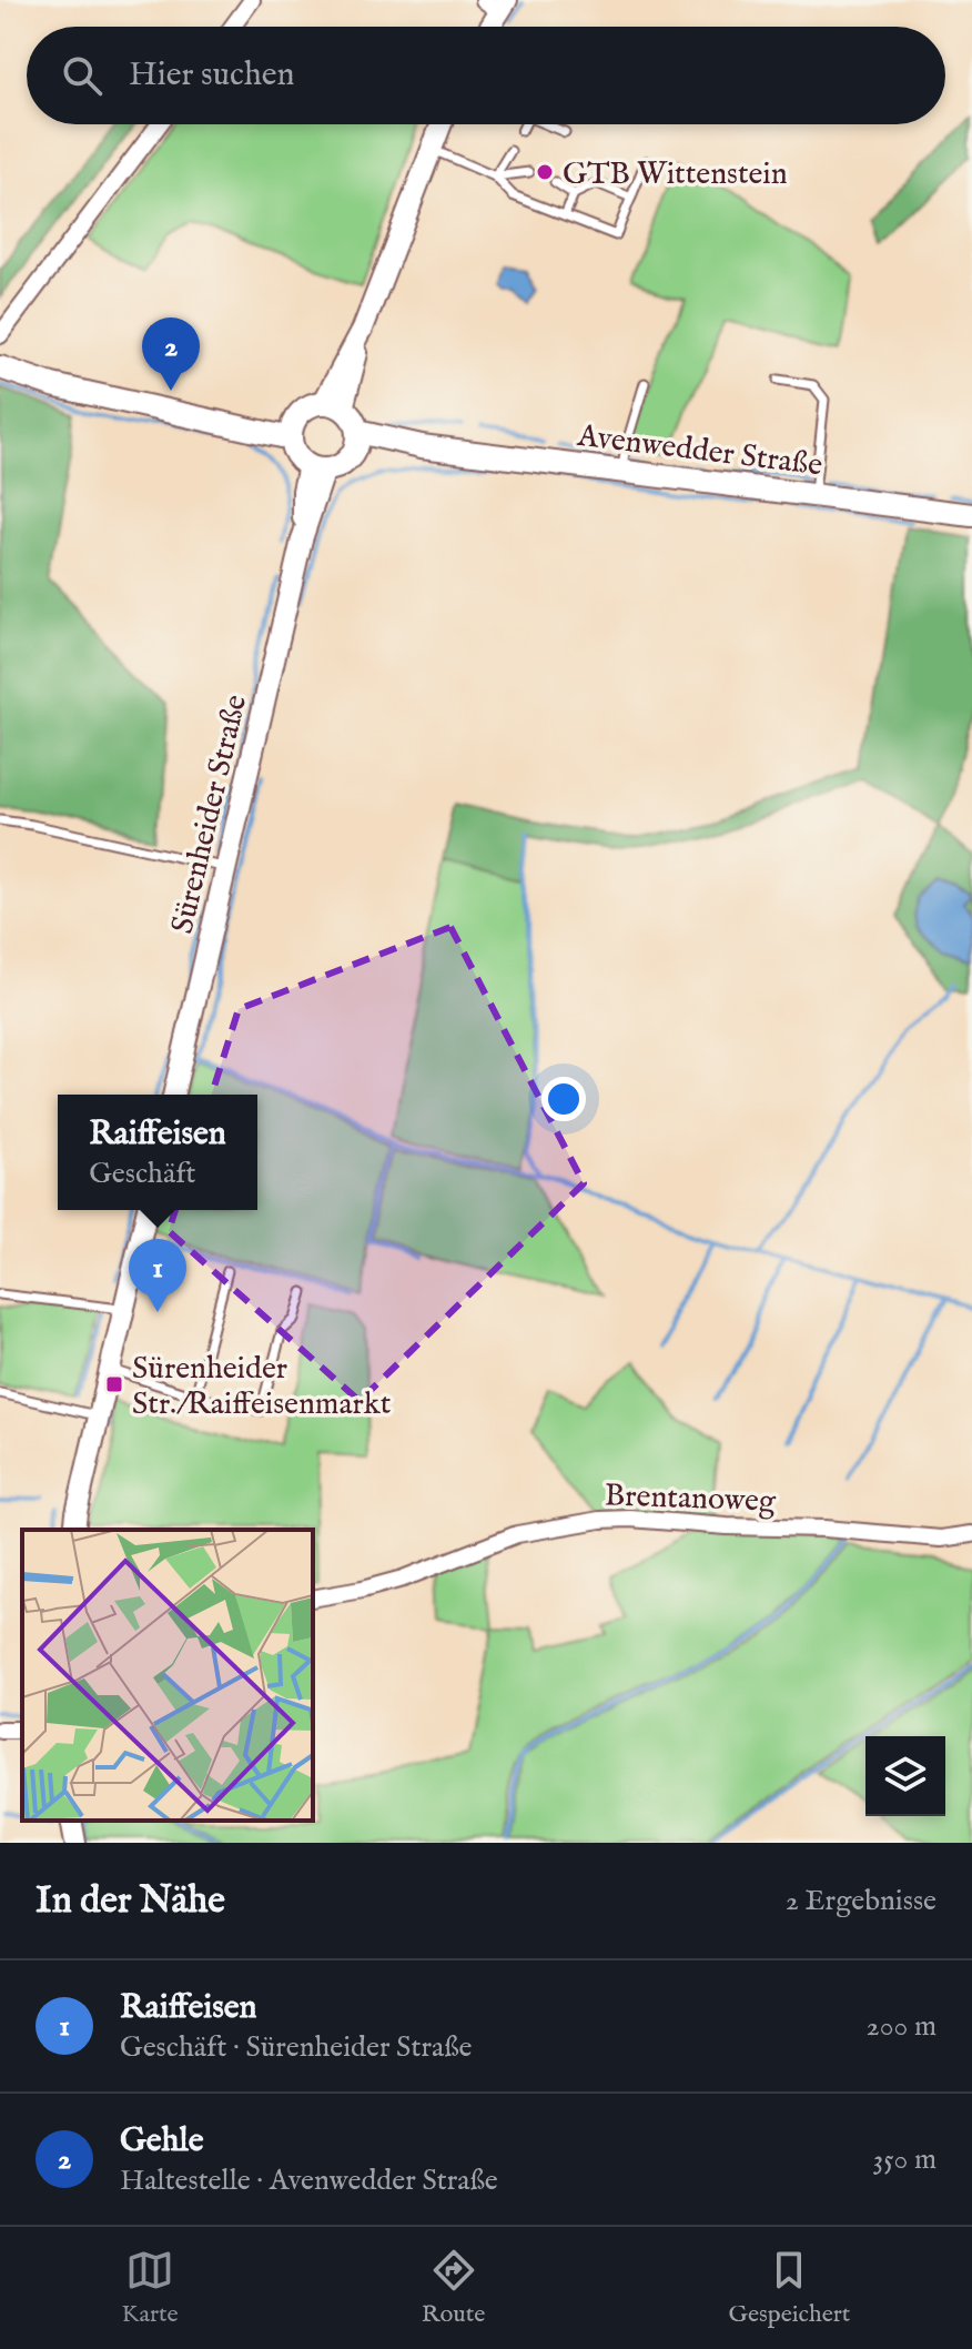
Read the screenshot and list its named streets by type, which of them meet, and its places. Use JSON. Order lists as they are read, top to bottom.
{
  "streets": {
    "main road": ["Avenwedder Straße"],
    "street": ["Sürenheider Straße", "Brentanoweg"]
  },
  "crossings": [
    ["Avenwedder Straße", "Sürenheider Straße"]
  ],
  "places": {
    "other": ["GTB Wittenstein"],
    "transit": ["Sürenheider Str./Raiffeisenmarkt"]
  },
  "page": {
    "search": "Hier suchen",
    "pins": ["2", "1"],
    "popup": ["Raiffeisen", "Geschäft"],
    "heading": ["In der Nähe", "2 Ergebnisse"],
    "list": [
      {
        "mark": "1",
        "name": "Raiffeisen",
        "note": "Geschäft · Sürenheider Straße",
        "value": "200 m"
      },
      {
        "mark": "2",
        "name": "Gehle",
        "note": "Haltestelle · Avenwedder Straße",
        "value": "350 m"
      }
    ],
    "nav": ["Karte", "Route", "Gespeichert"]
  }
}
